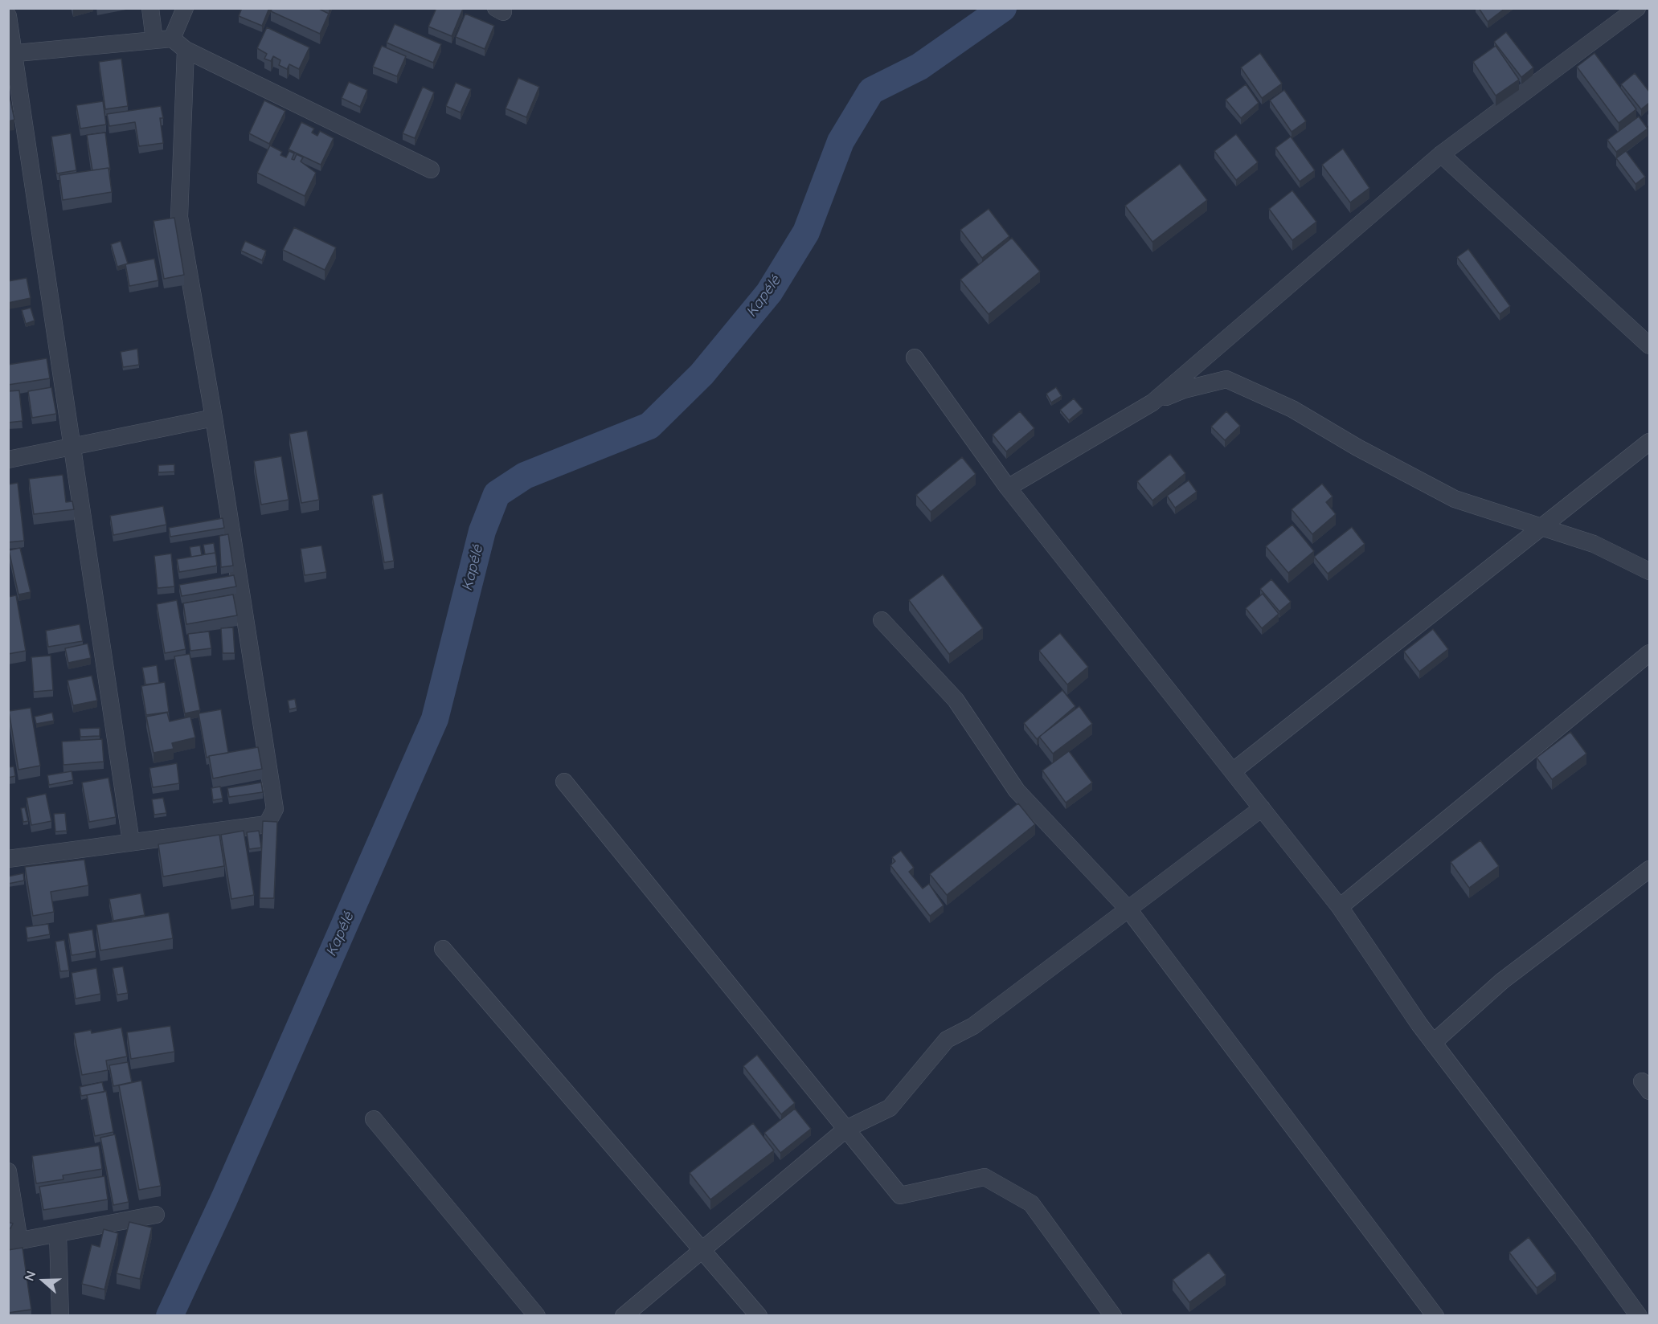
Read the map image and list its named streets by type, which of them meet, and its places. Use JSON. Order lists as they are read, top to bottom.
{
  "water": ["Kapélé"],
  "north": "left"
}
